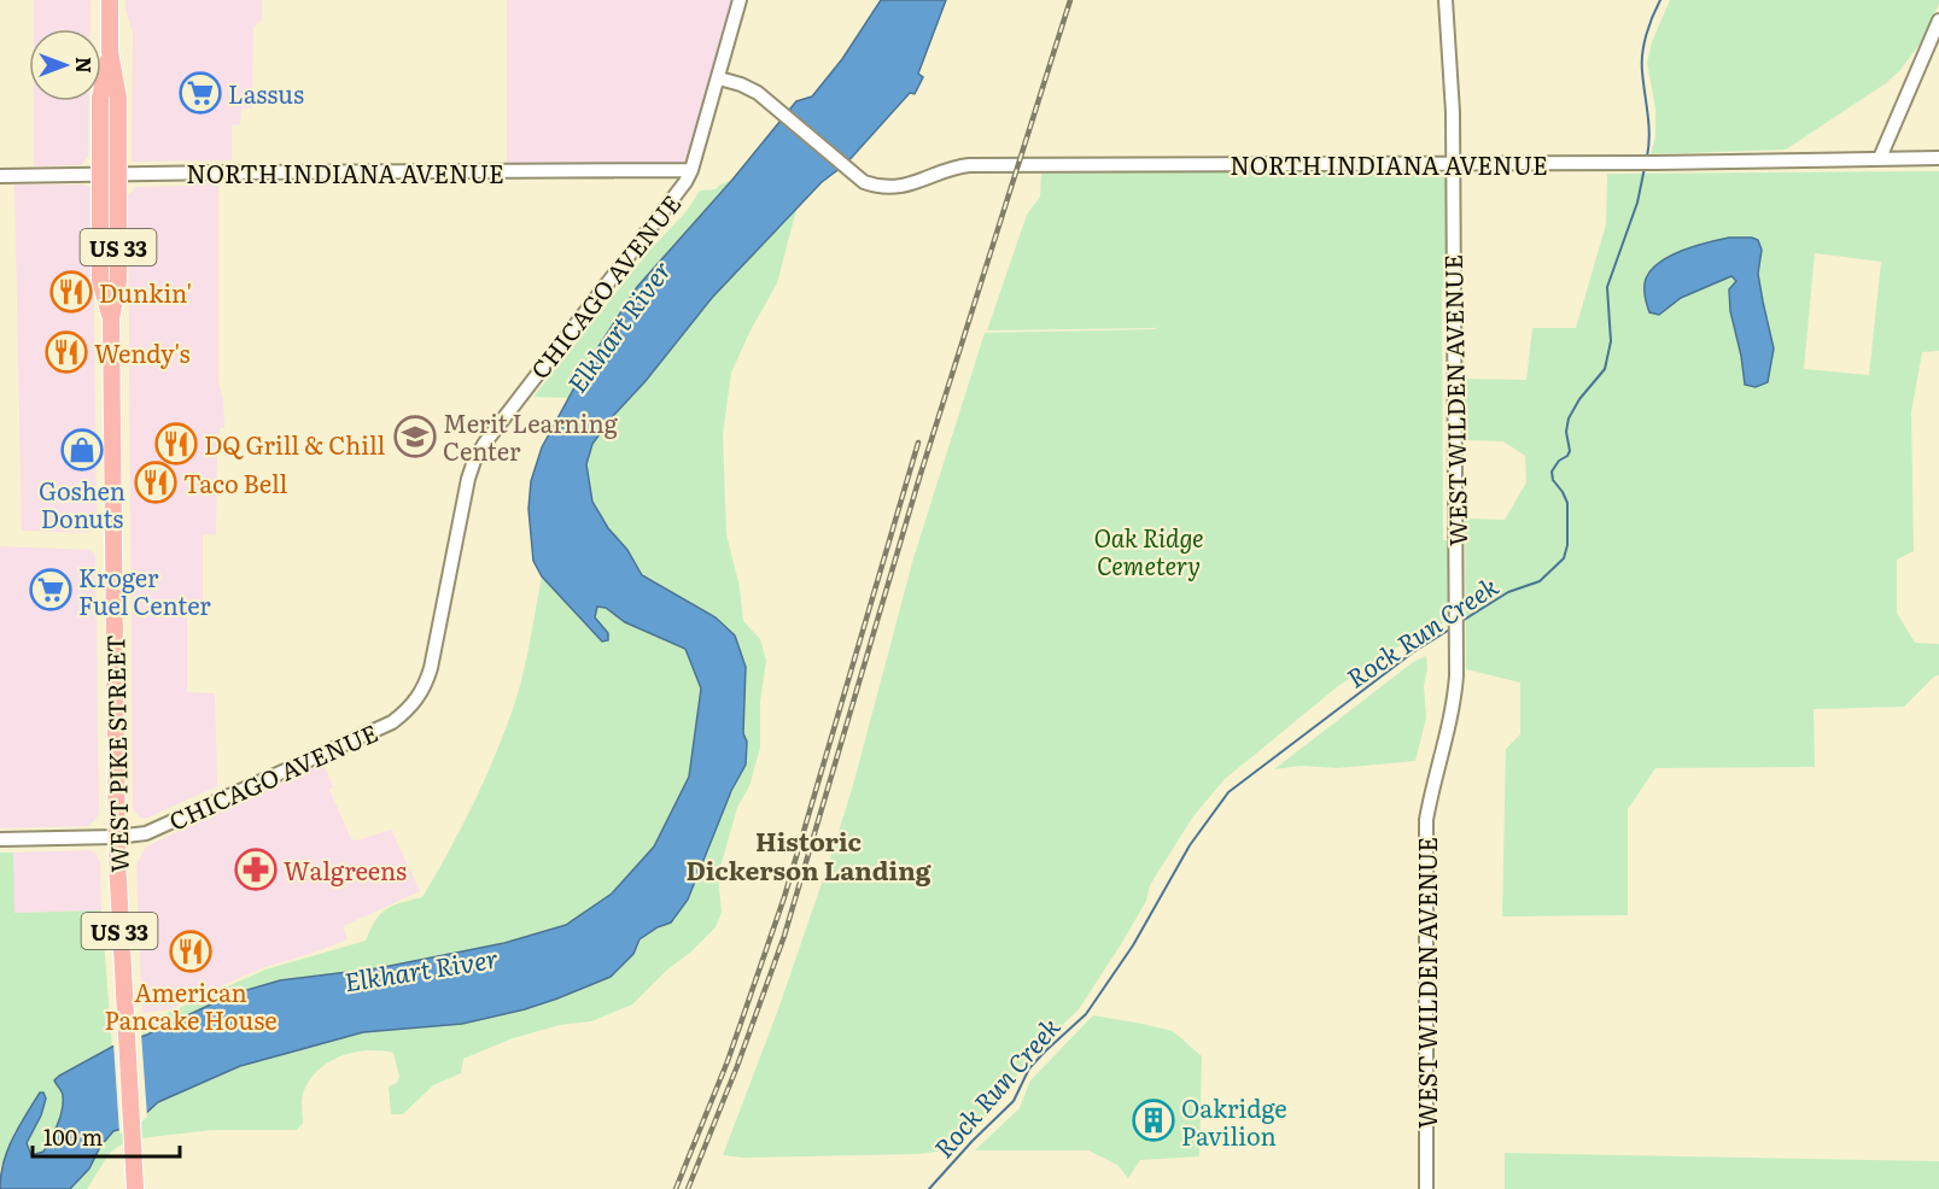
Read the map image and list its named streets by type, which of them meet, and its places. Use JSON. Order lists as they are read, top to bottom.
{
  "streets": {
    "highway": ["US 33", "WEST PIKE STREET"],
    "street": ["NORTH INDIANA AVENUE", "CHICAGO AVENUE", "WEST WILDEN AVENUE"]
  },
  "crossings": [
    ["NORTH INDIANA AVENUE", "CHICAGO AVENUE"],
    ["NORTH INDIANA AVENUE", "WEST WILDEN AVENUE"],
    ["NORTH INDIANA AVENUE", "WEST PIKE STREET"],
    ["CHICAGO AVENUE", "WEST PIKE STREET"]
  ],
  "districts": ["Historic Dickerson Landing"],
  "water": ["Elkhart River", "Rock Run Creek"],
  "parks": ["Oak Ridge Cemetery"],
  "places": {
    "supermarket": ["Lassus", "Kroger Fuel Center"],
    "restaurant": [
      "Dunkin'",
      "Wendy's",
      "DQ Grill & Chill",
      "Taco Bell",
      "American Pancake House"
    ],
    "school or university": ["Merit Learning Center"],
    "shop": ["Goshen Donuts"],
    "pharmacy": ["Walgreens"],
    "building": ["Oakridge Pavilion"]
  },
  "scale_bar": "100 m",
  "north": "right"
}
